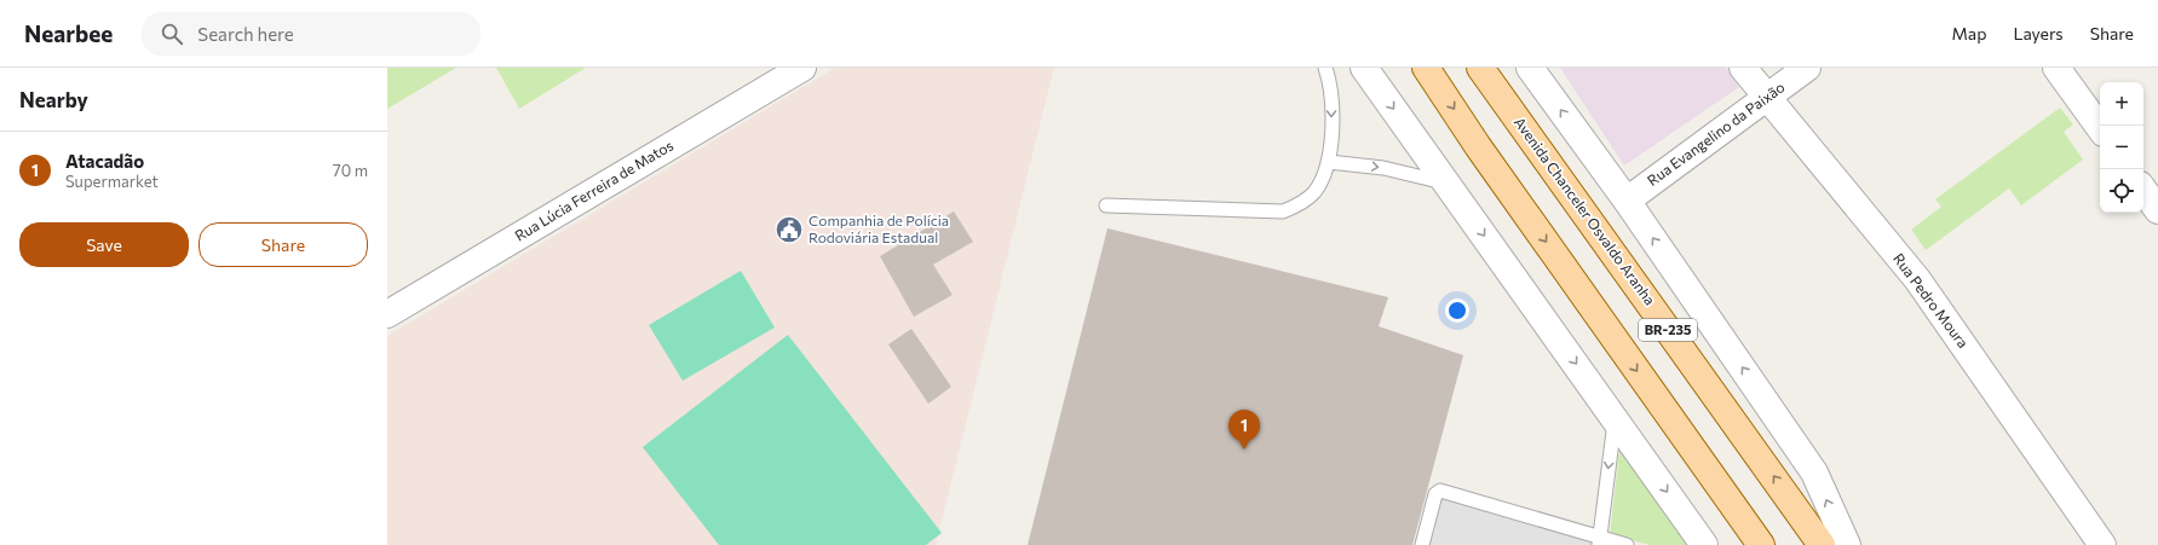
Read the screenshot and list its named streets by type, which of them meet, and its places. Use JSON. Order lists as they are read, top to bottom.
{
  "streets": {
    "main road": ["Avenida Chanceler Osvaldo Aranha", "BR-235"],
    "street": ["Rua Evangelino da Paixão", "Rua Lúcia Ferreira de Matos", "Rua Pedro Moura"]
  },
  "crossings": [
    ["Rua Evangelino da Paixão", "Rua Pedro Moura"]
  ],
  "places": {
    "public building": ["Companhia de Polícia Rodoviária Estadual"]
  },
  "page": {
    "header": "Nearbee",
    "search": "Search here",
    "nav": ["Map", "Layers", "Share"],
    "heading": "Nearby",
    "map_buttons": ["+", "−"],
    "list": [
      {
        "mark": "1",
        "name": "Atacadão",
        "note": "Supermarket",
        "value": "70 m"
      }
    ],
    "buttons": ["Save", "Share"],
    "pins": "1"
  }
}
